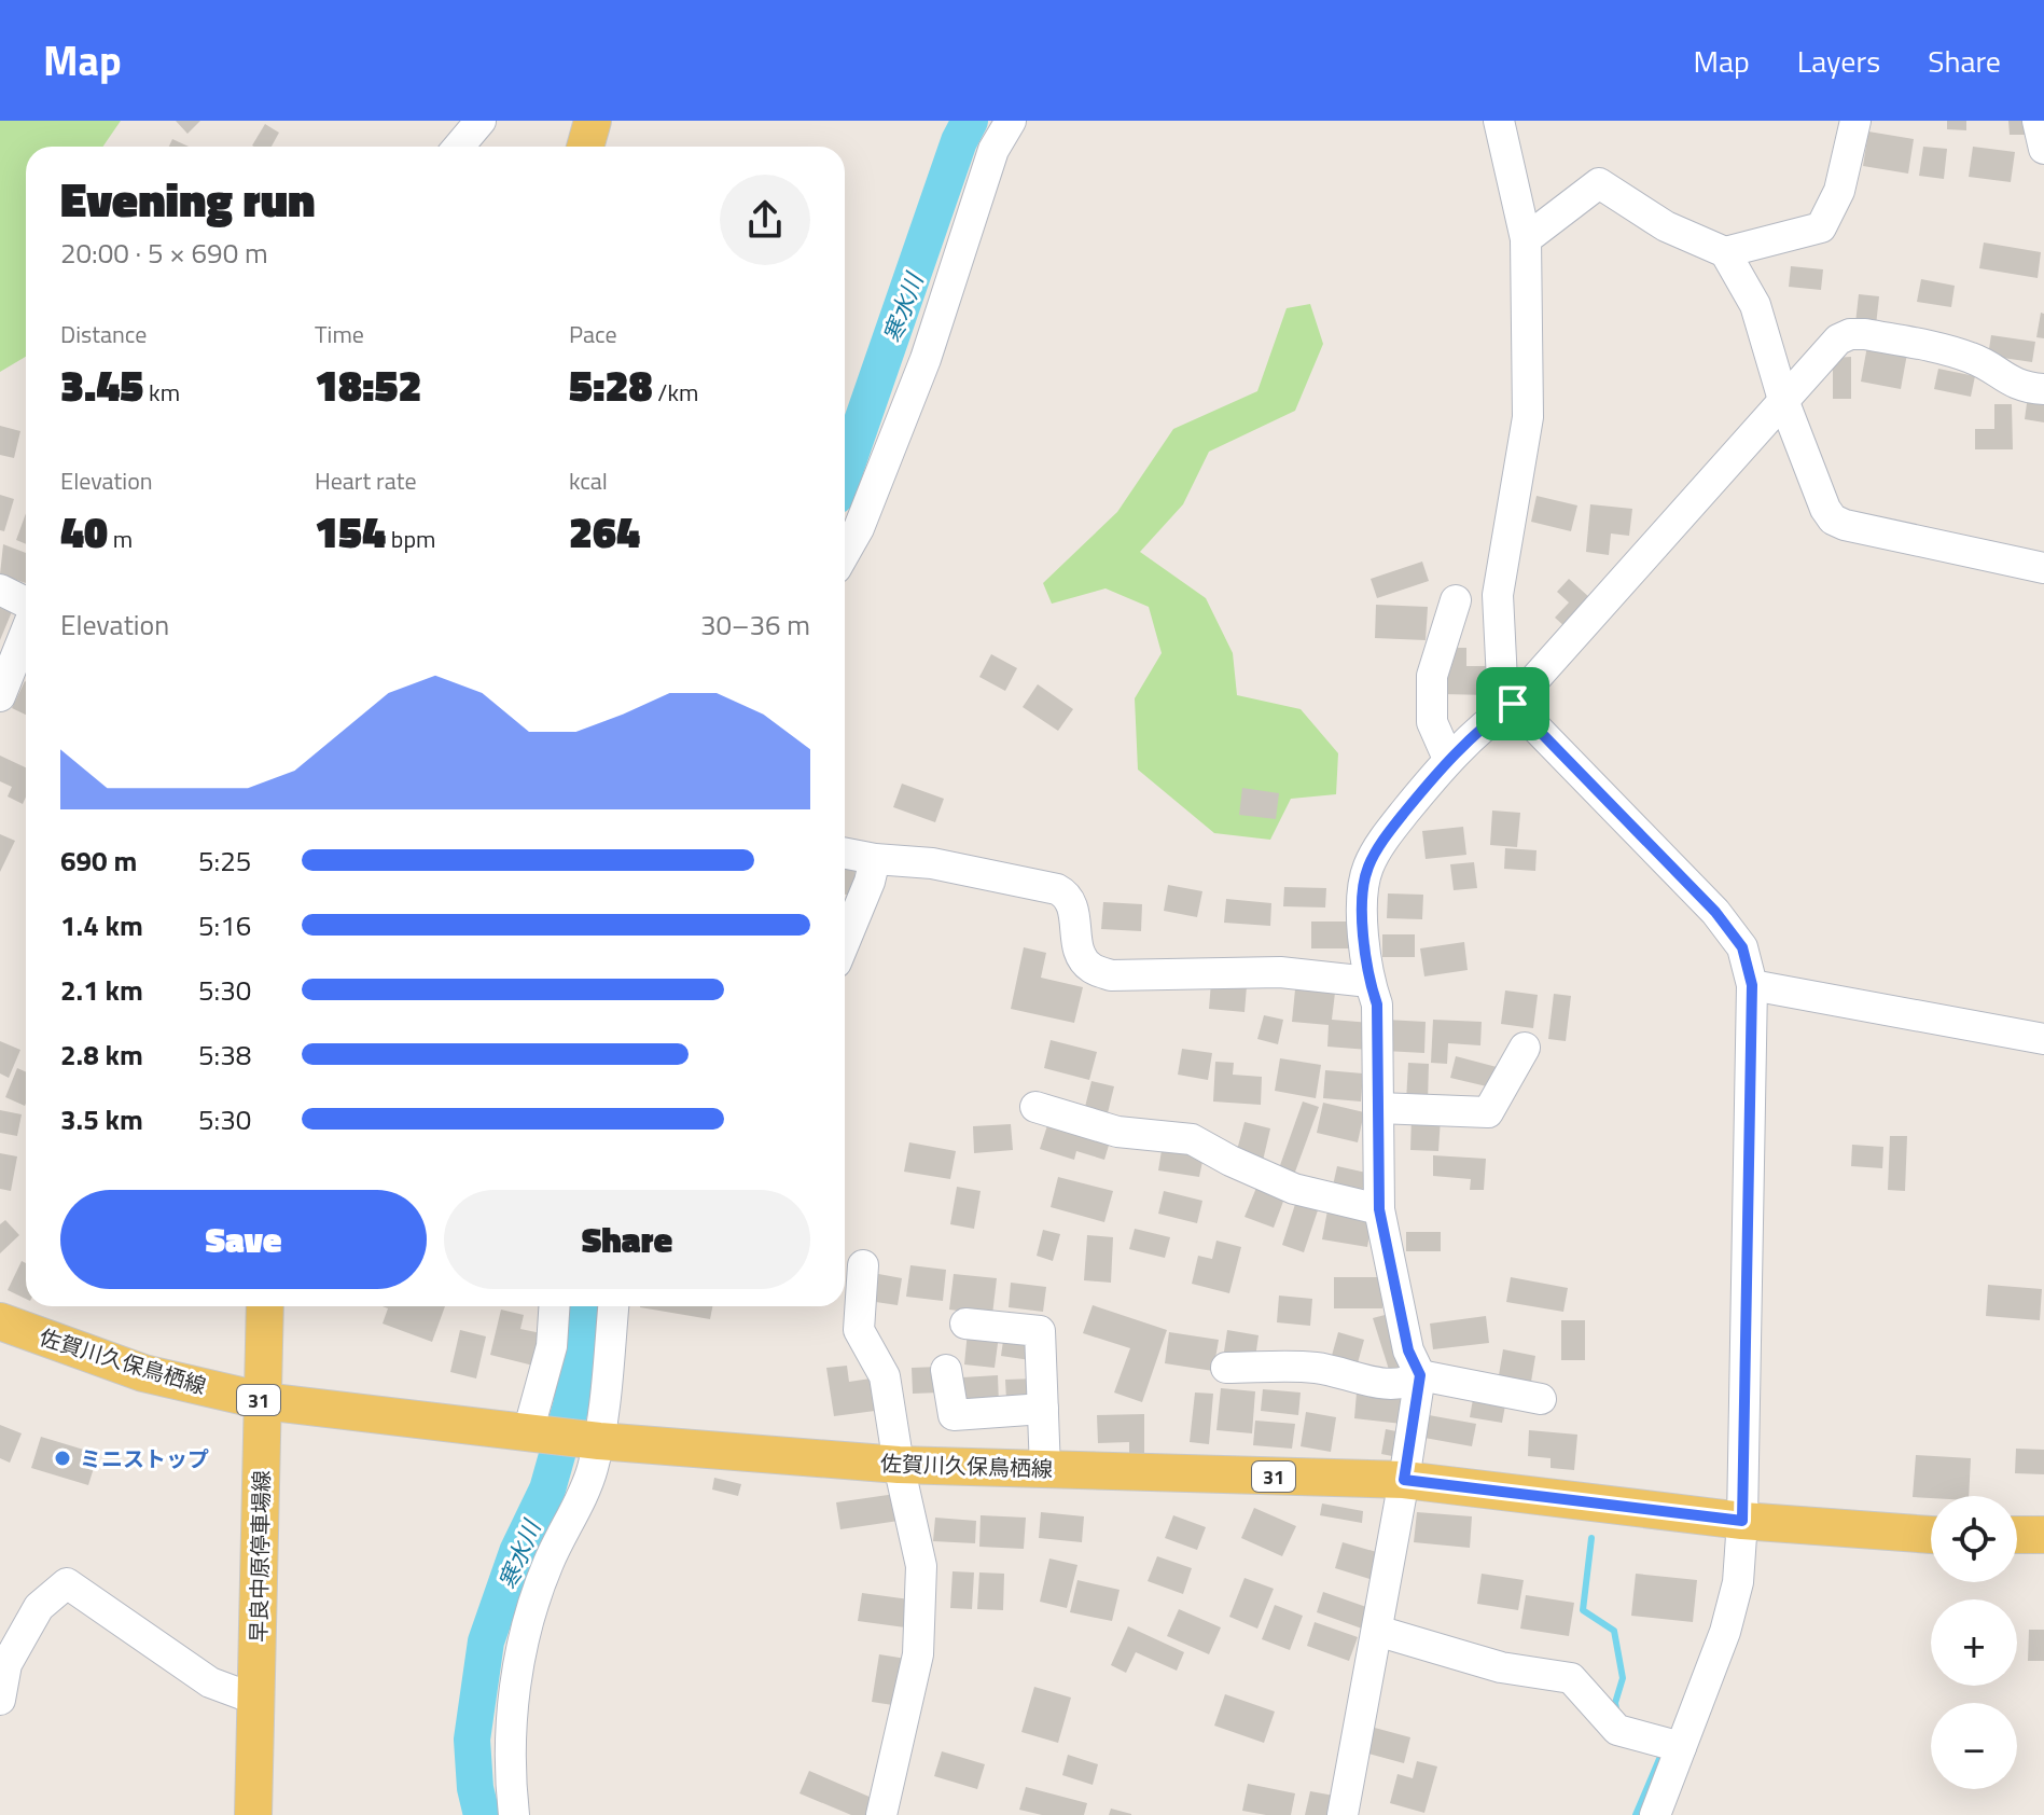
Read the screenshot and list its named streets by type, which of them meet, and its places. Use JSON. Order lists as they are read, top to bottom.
{
  "streets": {
    "main road": ["佐賀川久保鳥栖線", "31", "早良中原停車場線"]
  },
  "crossings": [
    ["佐賀川久保鳥栖線", "早良中原停車場線"]
  ],
  "water": ["寒水川"],
  "places": ["ミニストップ"],
  "page": {
    "header": "Map",
    "nav": ["Map", "Layers", "Share"],
    "heading": ["Evening run", "20:00 · 5 × 690 m"],
    "stats": [
      ["Distance", "3.45 km"],
      ["Time", "18:52"],
      ["Pace", "5:28 /km"],
      ["Elevation", "40 m"],
      ["Heart rate", "154 bpm"],
      ["kcal", "264"]
    ],
    "chart": ["Elevation", "30–36 m"],
    "list": [
      {
        "name": "690 m",
        "note": "5:25"
      },
      {
        "name": "1.4 km",
        "note": "5:16"
      },
      {
        "name": "2.1 km",
        "note": "5:30"
      },
      {
        "name": "2.8 km",
        "note": "5:38"
      },
      {
        "name": "3.5 km",
        "note": "5:30"
      }
    ],
    "buttons": ["Save", "Share"],
    "map_buttons": ["+", "−"]
  }
}
